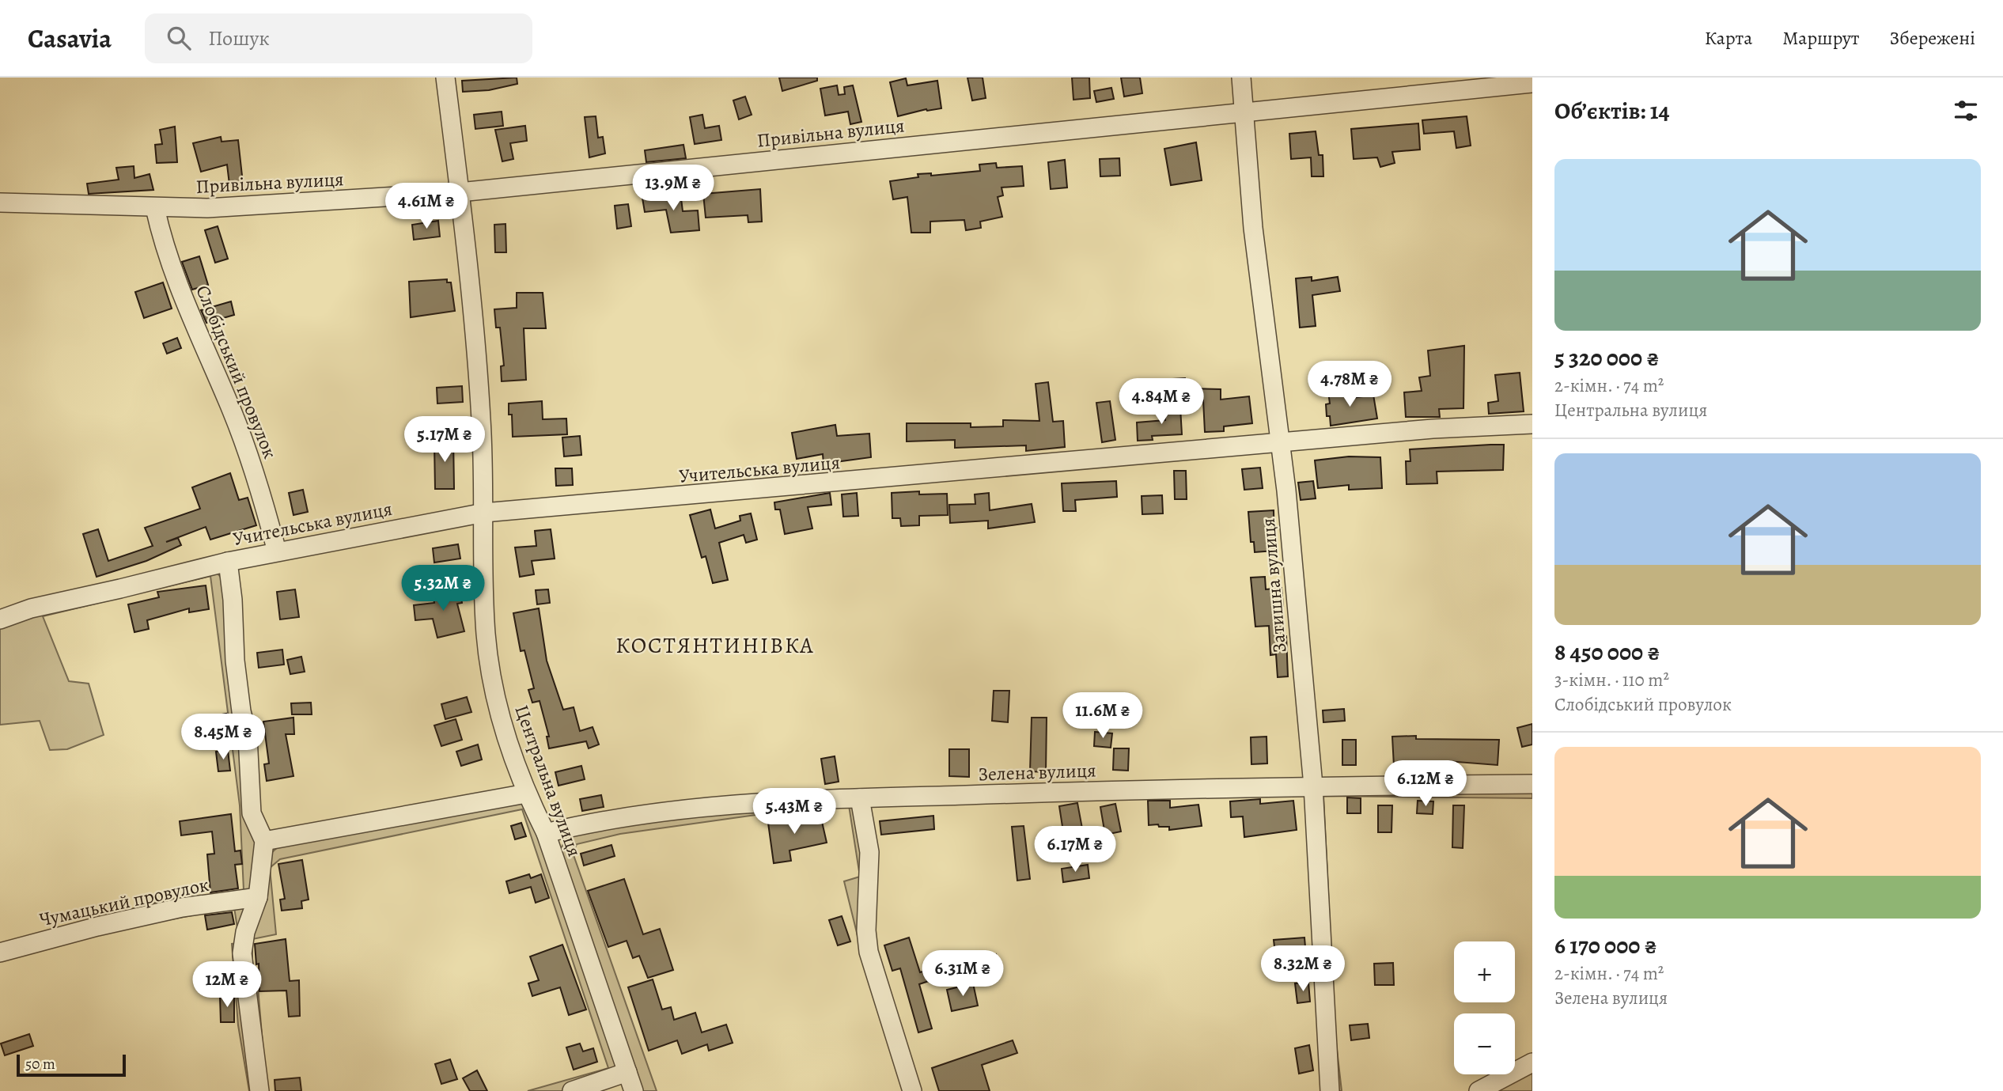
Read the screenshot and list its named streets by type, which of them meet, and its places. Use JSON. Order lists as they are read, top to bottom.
{
  "streets": {
    "street": [
      "Привільна вулиця",
      "Слобідський провулок",
      "Учительська вулиця",
      "Затишна вулиця",
      "Зелена вулиця",
      "Центральна вулиця",
      "Чумацький провулок"
    ]
  },
  "crossings": [
    ["Привільна вулиця", "Слобідський провулок"],
    ["Привільна вулиця", "Затишна вулиця"],
    ["Привільна вулиця", "Центральна вулиця"],
    ["Слобідський провулок", "Учительська вулиця"],
    ["Учительська вулиця", "Затишна вулиця"],
    ["Учительська вулиця", "Центральна вулиця"],
    ["Затишна вулиця", "Зелена вулиця"],
    ["Зелена вулиця", "Центральна вулиця"]
  ],
  "districts": ["КОСТЯНТИНІВКА"],
  "scale_bar": "50 m",
  "page": {
    "header": "Casavia",
    "search": "Пошук",
    "nav": ["Карта", "Маршрут", "Збережені"],
    "heading": "Об’єктів: 14",
    "list": [
      {
        "name": "5 320 000 ₴",
        "note": "2-кімн. · 74 m² · Центральна вулиця"
      },
      {
        "name": "8 450 000 ₴",
        "note": "3-кімн. · 110 m² · Слобідський провулок"
      },
      {
        "name": "6 170 000 ₴",
        "note": "2-кімн. · 74 m² · Зелена вулиця"
      }
    ],
    "price": [
      "13.9M ₴",
      "4.61M ₴",
      "4.78M ₴",
      "4.84M ₴",
      "5.17M ₴",
      "5.32M ₴",
      "11.6M ₴",
      "8.45M ₴",
      "6.12M ₴",
      "5.43M ₴",
      "6.17M ₴",
      "8.32M ₴",
      "6.31M ₴",
      "12M ₴"
    ],
    "map_buttons": ["+", "−"],
    "scale": "50 m"
  }
}
